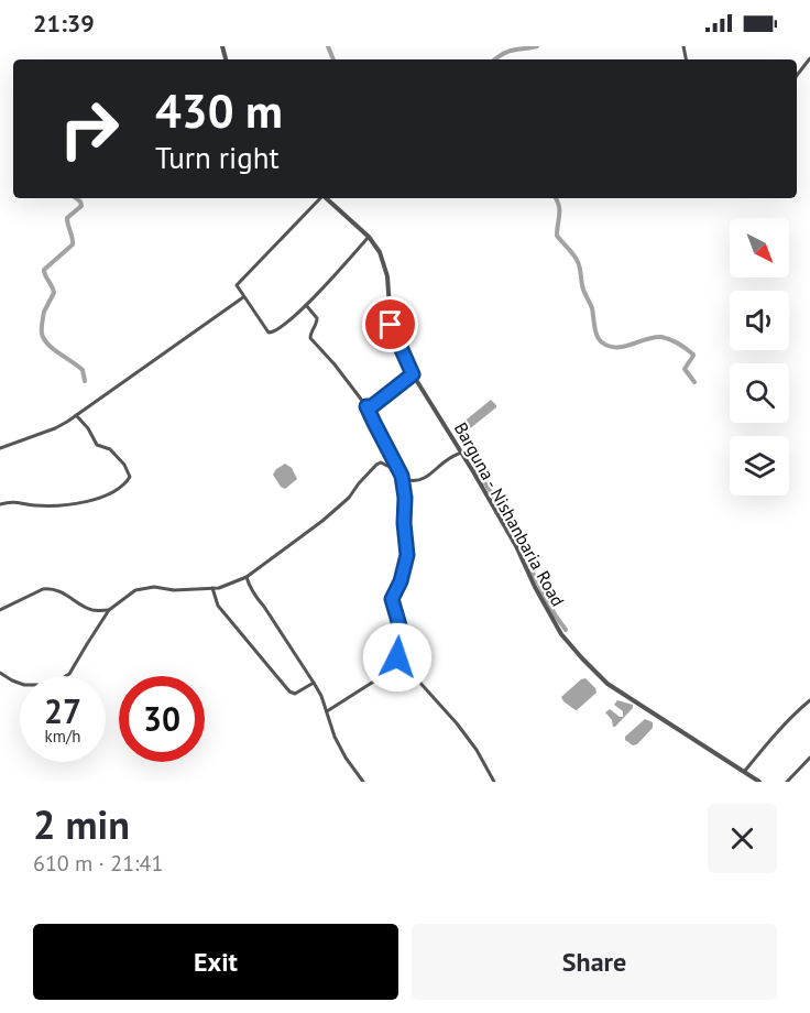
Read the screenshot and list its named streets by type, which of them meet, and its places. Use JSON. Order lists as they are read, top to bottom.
{
  "streets": {
    "street": ["Barguna - Nishanbaria Road"]
  },
  "north": "bottom right",
  "page": {
    "status": "21:39",
    "turn": ["430 m", "Turn right"],
    "speed": "27 km/h",
    "limit": "30",
    "heading": ["2 min", "610 m · 21:41"],
    "buttons": ["Exit", "Share"]
  }
}
